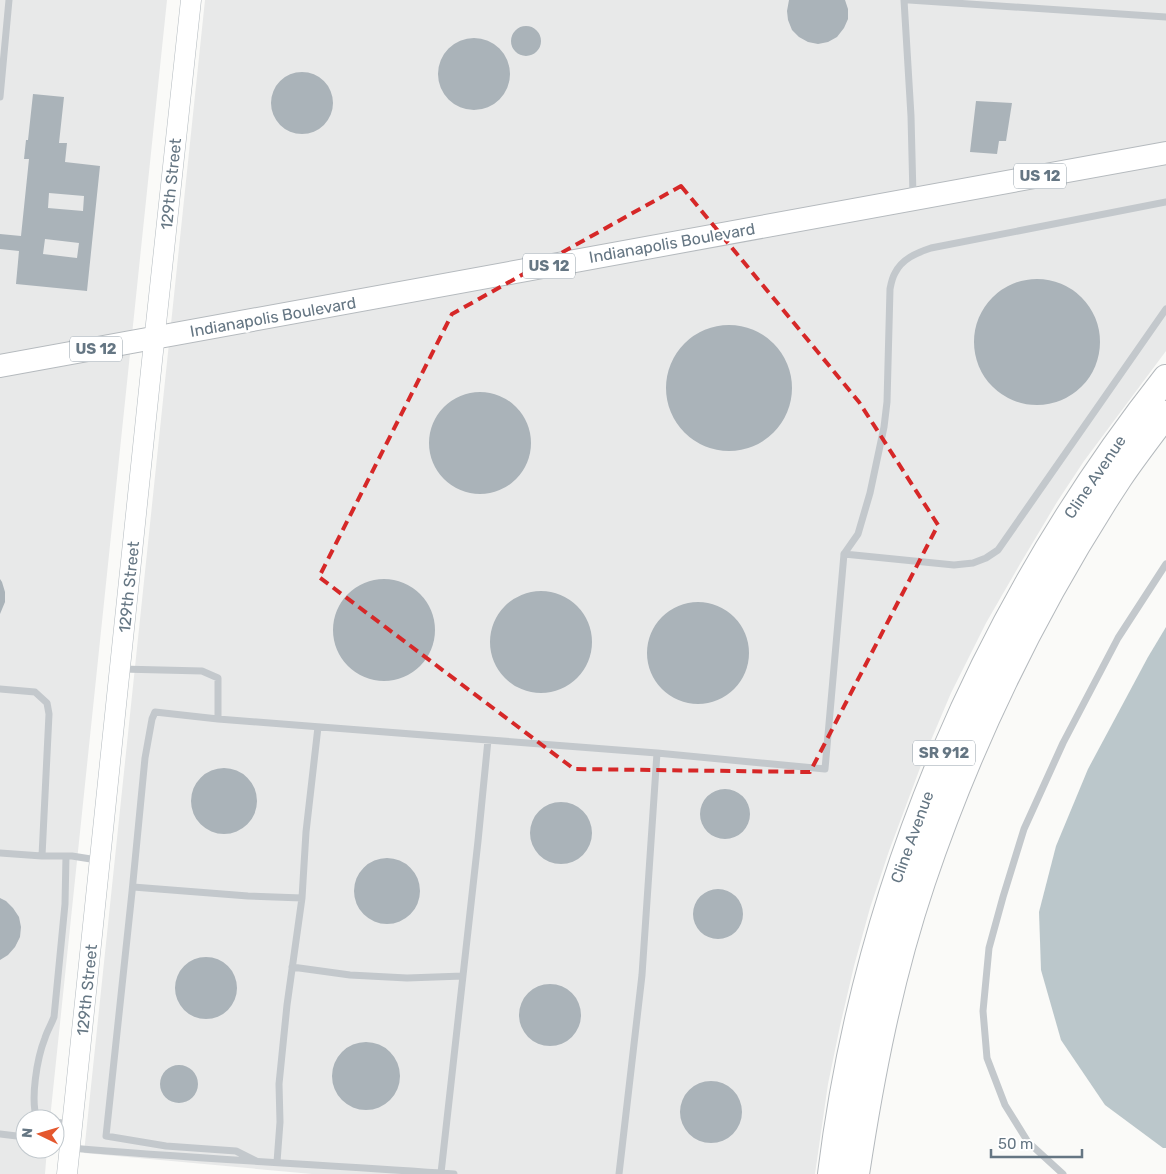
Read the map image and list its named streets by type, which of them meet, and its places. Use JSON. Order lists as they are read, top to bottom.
{
  "streets": {
    "highway": ["Cline Avenue", "SR 912"],
    "main road": ["US 12", "129th Street", "Indianapolis Boulevard"]
  },
  "crossings": [
    ["129th Street", "Indianapolis Boulevard"]
  ],
  "scale_bar": "50 m",
  "north": "left"
}
